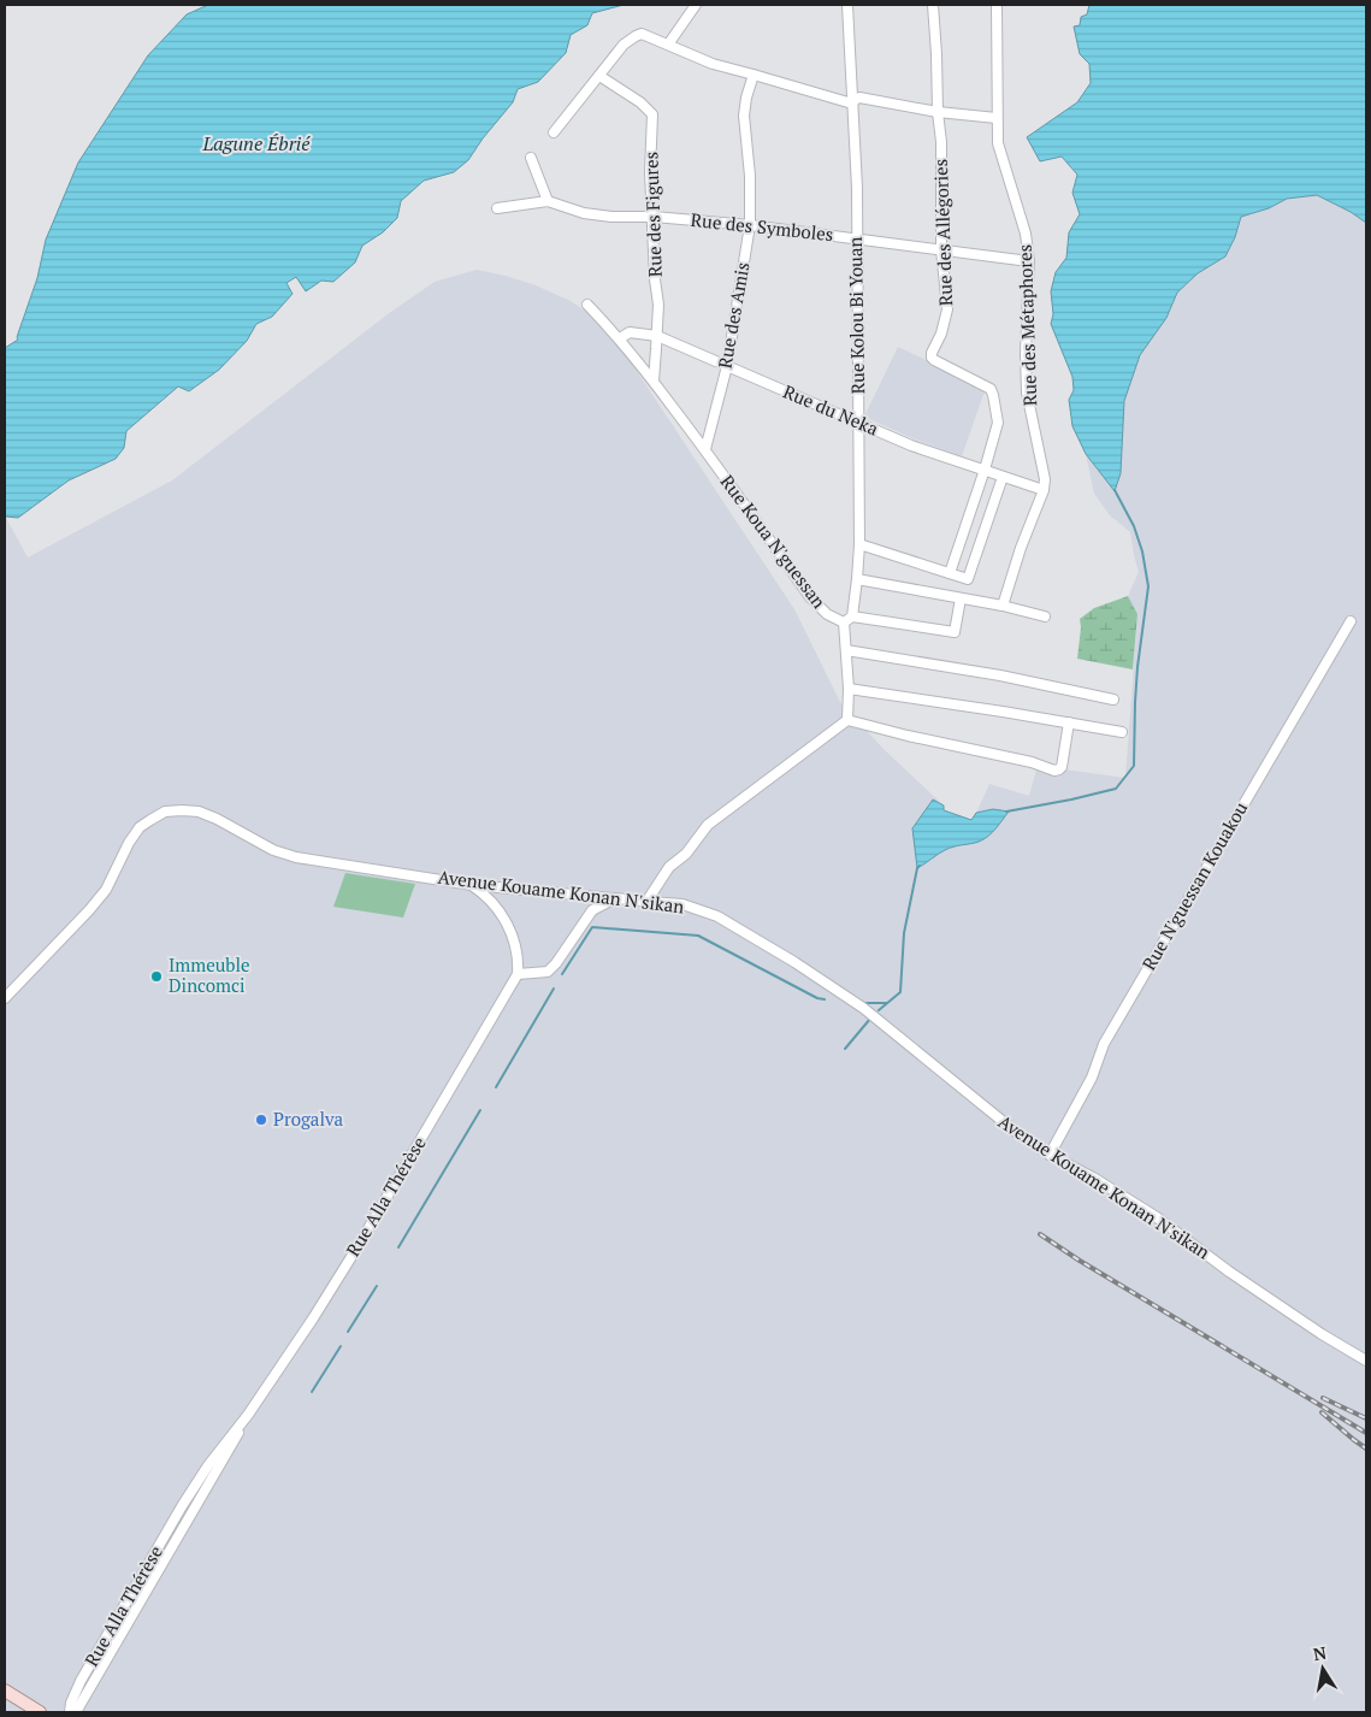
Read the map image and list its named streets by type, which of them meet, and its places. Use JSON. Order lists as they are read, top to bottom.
{
  "streets": {
    "street": [
      "Rue des Figures",
      "Rue des Symboles",
      "Rue des Allégories",
      "Rue des Amis",
      "Rue Kolou Bi Youan",
      "Rue des Métaphores",
      "Rue du Neka",
      "Rue Koua N'guessan",
      "Rue N'guessan Kouakou",
      "Avenue Kouame Konan N'sikan",
      "Rue Alla Thérèse"
    ]
  },
  "crossings": [
    ["Rue des Figures", "Rue des Symboles"],
    ["Rue des Figures", "Rue du Neka"],
    ["Rue des Figures", "Rue Koua N'guessan"],
    ["Rue des Symboles", "Rue des Allégories"],
    ["Rue des Symboles", "Rue des Amis"],
    ["Rue des Symboles", "Rue Kolou Bi Youan"],
    ["Rue des Symboles", "Rue des Métaphores"],
    ["Rue des Allégories", "Rue du Neka"],
    ["Rue des Amis", "Rue du Neka"],
    ["Rue des Amis", "Rue Koua N'guessan"],
    ["Rue Kolou Bi Youan", "Rue du Neka"],
    ["Rue Kolou Bi Youan", "Rue Koua N'guessan"],
    ["Rue des Métaphores", "Rue du Neka"],
    ["Rue du Neka", "Rue Koua N'guessan"],
    ["Rue N'guessan Kouakou", "Avenue Kouame Konan N'sikan"]
  ],
  "water": ["Lagune Ébrié"],
  "places": ["Immeuble Dincomci", "Progalva"],
  "north": "top"
}
